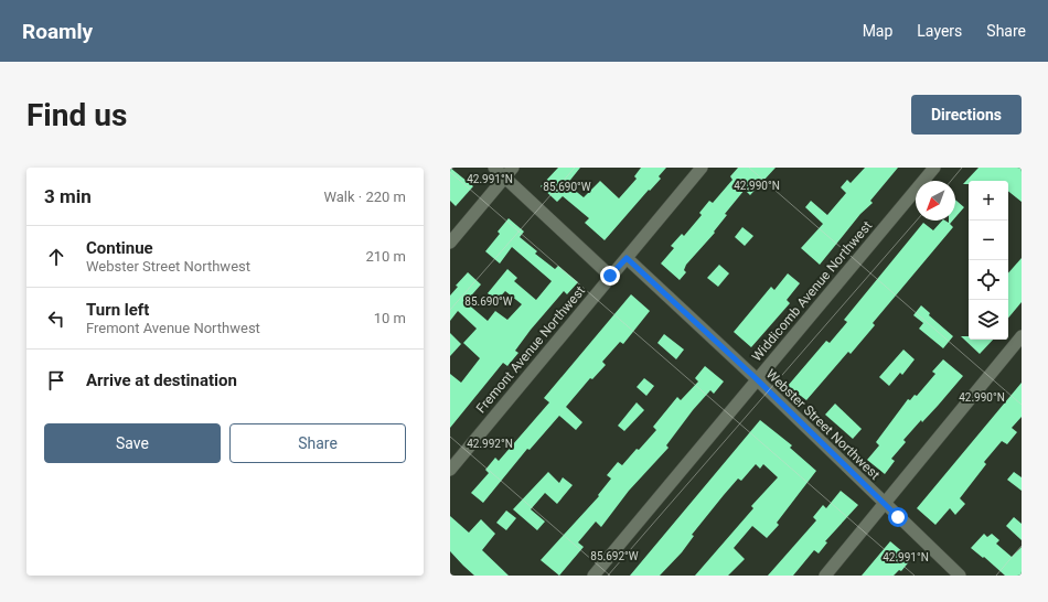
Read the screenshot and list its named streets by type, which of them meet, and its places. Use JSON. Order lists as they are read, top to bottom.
{
  "streets": {
    "street": ["Widdicomb Avenue Northwest", "Fremont Avenue Northwest", "Webster Street Northwest"]
  },
  "crossings": [
    ["Widdicomb Avenue Northwest", "Webster Street Northwest"],
    ["Fremont Avenue Northwest", "Webster Street Northwest"]
  ],
  "north": "bottom left",
  "page": {
    "header": "Roamly",
    "nav": ["Map", "Layers", "Share"],
    "buttons": [
      "Directions",
      ["Save", "Share"]
    ],
    "title": "Find us",
    "heading": ["3 min", "Walk · 220 m"],
    "map_buttons": ["+", "−"],
    "list": [
      ["Continue", "Webster Street Northwest", "210 m"],
      ["Turn left", "Fremont Avenue Northwest", "10 m"],
      "Arrive at destination"
    ]
  },
  "coordinates": [
    "42.991°N",
    "42.990°N",
    "85.690°W",
    "42.992°N",
    "85.692°W"
  ]
}
